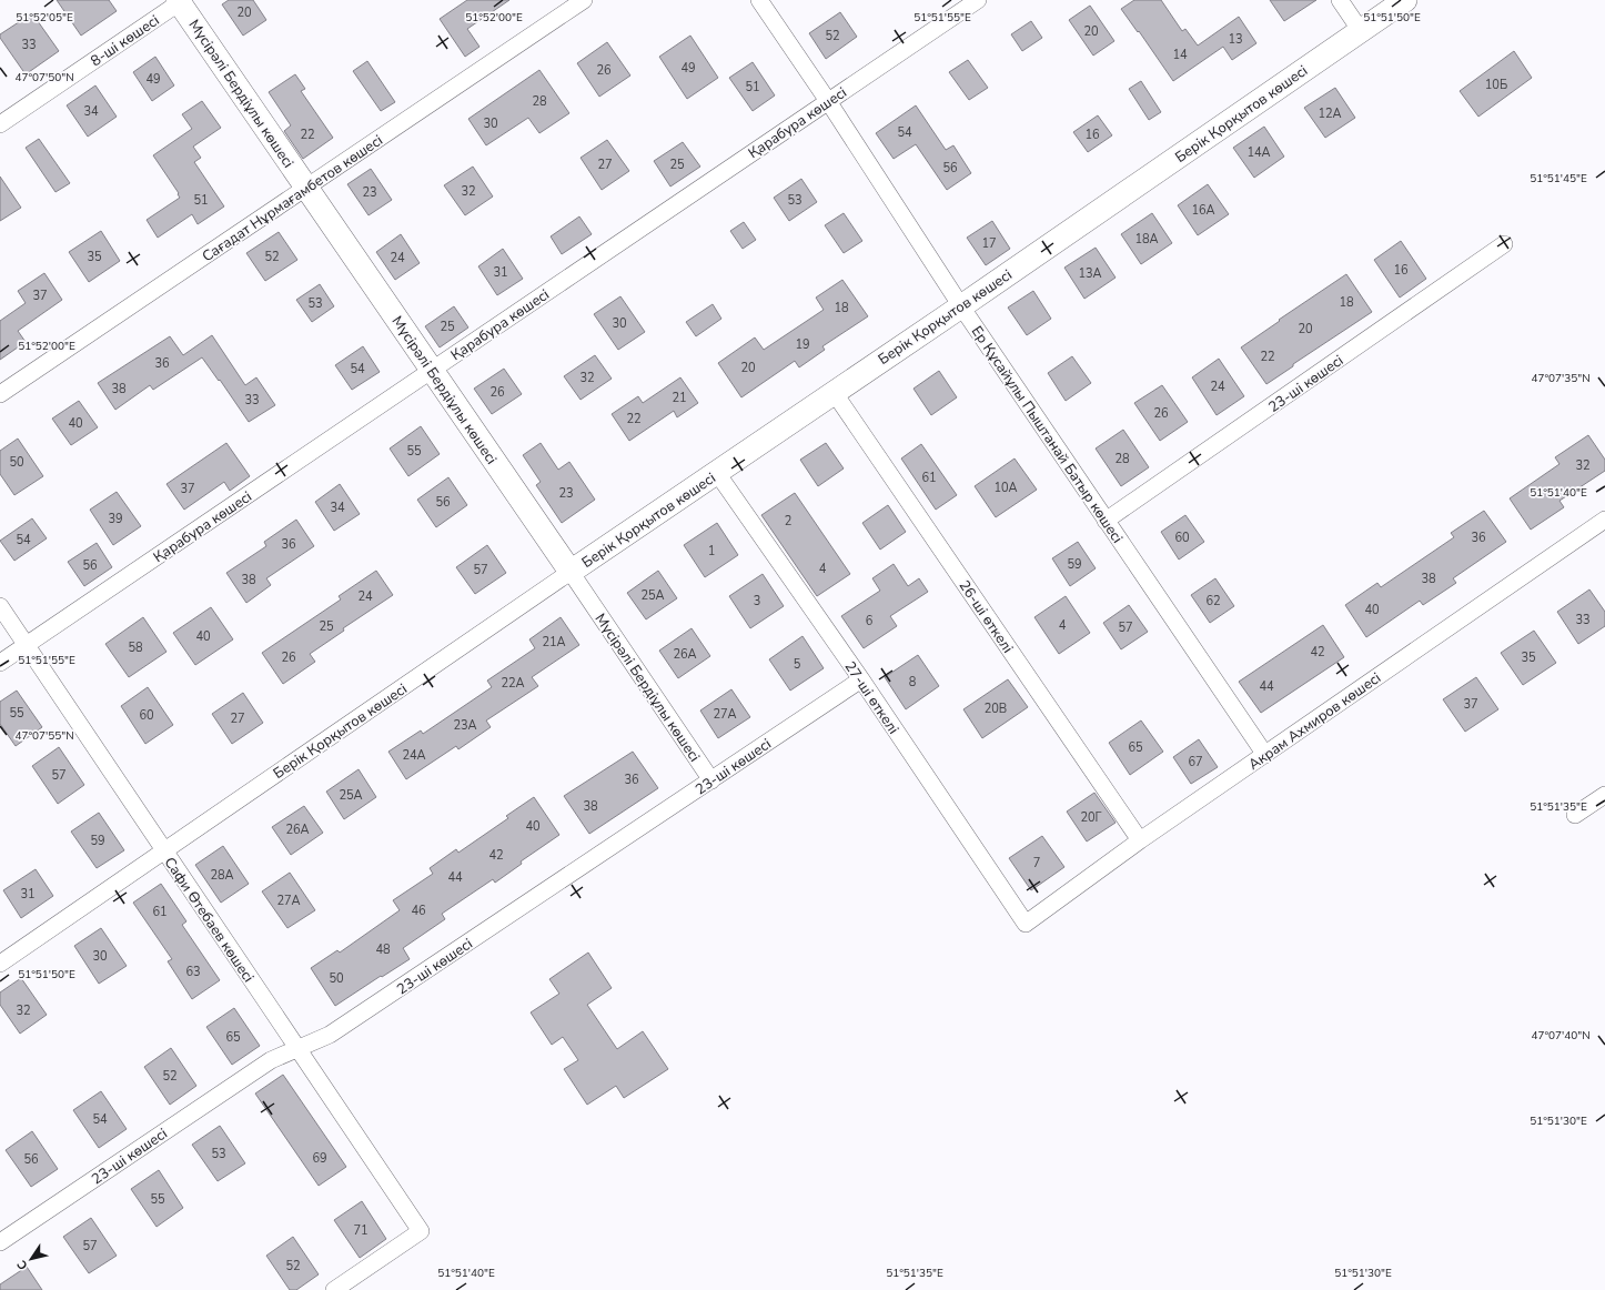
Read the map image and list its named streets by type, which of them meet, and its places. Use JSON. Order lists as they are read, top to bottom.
{
  "streets": {
    "street": [
      "8-шi көшесi",
      "Мүсірәлі Бердіұлы көшесі",
      "Берік Қорқытов көшесі",
      "Қарабура көшесі",
      "Сағадат Нұрмағамбетов көшесі",
      "23-шi көшесi",
      "Ер Құсайұлы Пыштанай Батыр көшесі",
      "26-ші өткелі",
      "27-ші өткелі",
      "Акрам Ахмиров көшесі",
      "Сафи Өтебаев көшесі"
    ]
  },
  "crossings": [
    ["8-шi көшесi", "Мүсірәлі Бердіұлы көшесі"],
    ["Мүсірәлі Бердіұлы көшесі", "Берік Қорқытов көшесі"],
    ["Мүсірәлі Бердіұлы көшесі", "Қарабура көшесі"],
    ["Мүсірәлі Бердіұлы көшесі", "Сағадат Нұрмағамбетов көшесі"],
    ["Мүсірәлі Бердіұлы көшесі", "23-шi көшесi"],
    ["Берік Қорқытов көшесі", "Ер Құсайұлы Пыштанай Батыр көшесі"],
    ["Берік Қорқытов көшесі", "26-ші өткелі"],
    ["Берік Қорқытов көшесі", "27-ші өткелі"],
    ["Берік Қорқытов көшесі", "Сафи Өтебаев көшесі"],
    ["Қарабура көшесі", "Ер Құсайұлы Пыштанай Батыр көшесі"],
    ["Қарабура көшесі", "Сафи Өтебаев көшесі"],
    ["23-шi көшесi", "Ер Құсайұлы Пыштанай Батыр көшесі"],
    ["23-шi көшесi", "27-ші өткелі"],
    ["23-шi көшесi", "Сафи Өтебаев көшесі"],
    ["Ер Құсайұлы Пыштанай Батыр көшесі", "Акрам Ахмиров көшесі"],
    ["26-ші өткелі", "Акрам Ахмиров көшесі"],
    ["27-ші өткелі", "Акрам Ахмиров көшесі"]
  ],
  "house_numbers": [
    "20",
    "20",
    "52",
    "13",
    "33",
    "14",
    "49",
    "26",
    "49",
    "10Б",
    "51",
    "28",
    "34",
    "12А",
    "30",
    "54",
    "22",
    "16",
    "14А",
    "27",
    "25",
    "56",
    "32",
    "23",
    "51",
    "53",
    "16А",
    "18А",
    "17",
    "35",
    "52",
    "24",
    "16",
    "31",
    "13А",
    "37",
    "18",
    "53",
    "18",
    "30",
    "25",
    "20",
    "19",
    "22",
    "36",
    "20",
    "54",
    "32",
    "24",
    "38",
    "26",
    "21",
    "33",
    "26",
    "22",
    "40",
    "55",
    "28",
    "50",
    "32",
    "61",
    "10А",
    "37",
    "23",
    "56",
    "34",
    "39",
    "2",
    "60",
    "36",
    "54",
    "36",
    "1",
    "59",
    "56",
    "4",
    "57",
    "38",
    "38",
    "25А",
    "24",
    "3",
    "62",
    "40",
    "33",
    "6",
    "4",
    "25",
    "57",
    "40",
    "21А",
    "58",
    "42",
    "26А",
    "26",
    "35",
    "5",
    "8",
    "22А",
    "44",
    "37",
    "20В",
    "55",
    "27А",
    "60",
    "27",
    "23А",
    "65",
    "24А",
    "67",
    "57",
    "36",
    "25А",
    "38",
    "20Г",
    "40",
    "26А",
    "59",
    "42",
    "7",
    "28А",
    "44",
    "31",
    "27А",
    "46",
    "61",
    "48",
    "30",
    "63",
    "50",
    "32",
    "65",
    "52",
    "54",
    "53",
    "69",
    "56",
    "55",
    "71",
    "57",
    "52"
  ],
  "north": "bottom left",
  "coordinates": [
    "51°52'05\"E",
    "51°52'00\"E",
    "51°51'55\"E",
    "51°51'50\"E",
    "47°07'50\"N",
    "51°51'45\"E",
    "47°07'35\"N",
    "51°51'40\"E",
    "47°07'55\"N",
    "51°51'35\"E",
    "47°07'40\"N",
    "51°51'30\"E"
  ]
}
